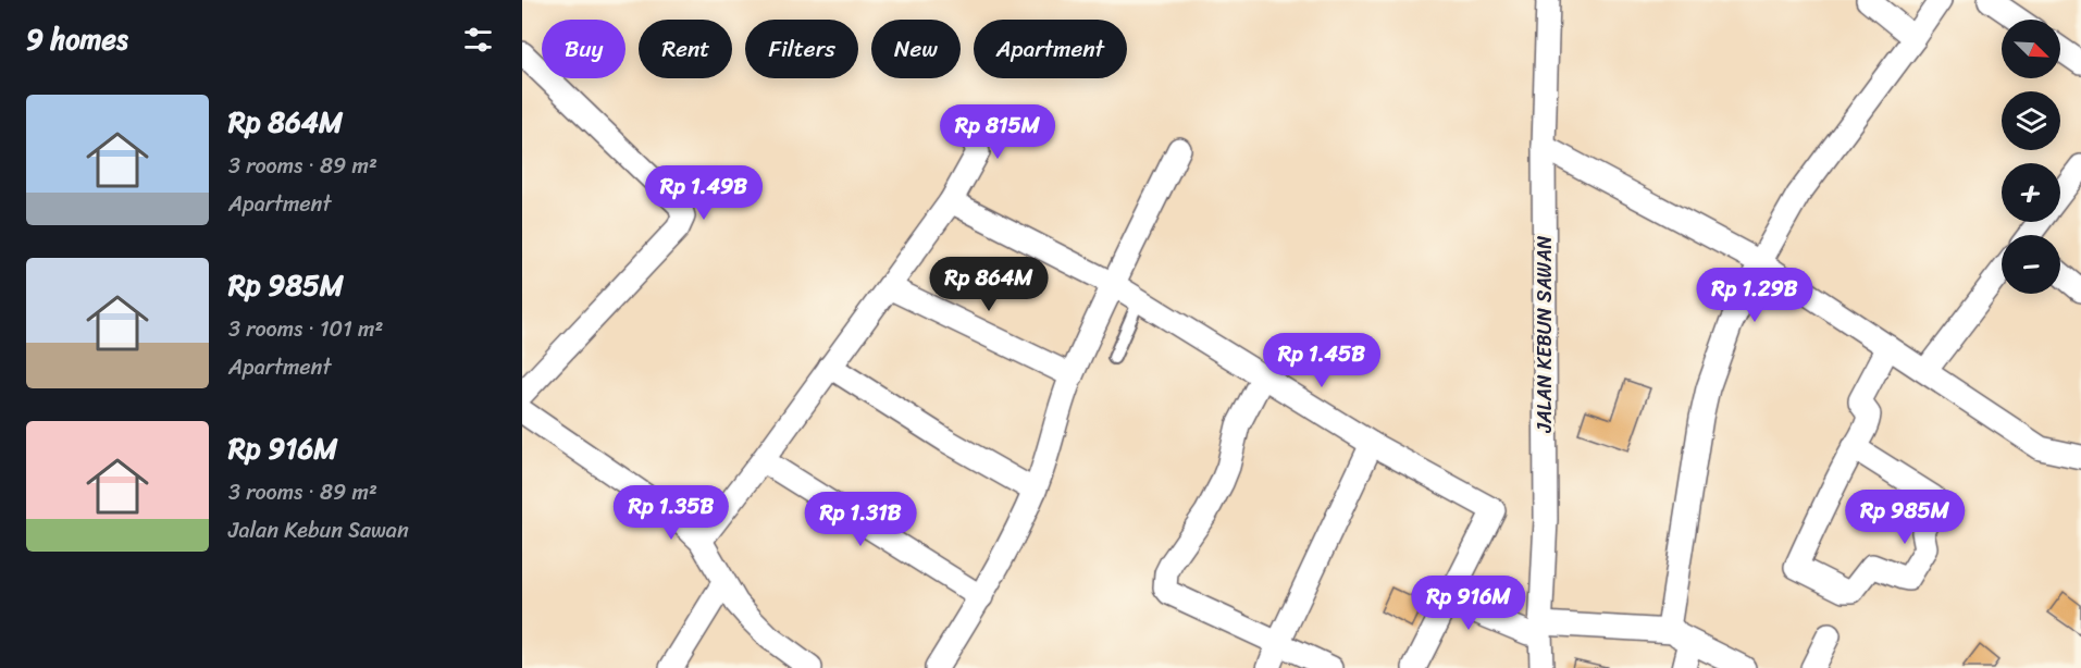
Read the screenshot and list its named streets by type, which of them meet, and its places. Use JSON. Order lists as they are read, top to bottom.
{
  "streets": {
    "street": ["JALAN KEBUN SAWAN"]
  },
  "north": "bottom right",
  "page": {
    "heading": "9 homes",
    "map_buttons": ["+", "−"],
    "chip": [
      "Buy",
      "Rent",
      "Filters",
      "New",
      "Apartment"
    ],
    "list": [
      {
        "name": "Rp 864M",
        "note": "3 rooms · 89 m² · Apartment"
      },
      {
        "name": "Rp 985M",
        "note": "3 rooms · 101 m² · Apartment"
      },
      {
        "name": "Rp 916M",
        "note": "3 rooms · 89 m² · Jalan Kebun Sawan"
      }
    ],
    "price": [
      "Rp 815M",
      "Rp 1.49B",
      "Rp 864M",
      "Rp 1.29B",
      "Rp 1.45B",
      "Rp 1.35B",
      "Rp 985M",
      "Rp 1.31B",
      "Rp 916M"
    ]
  }
}
